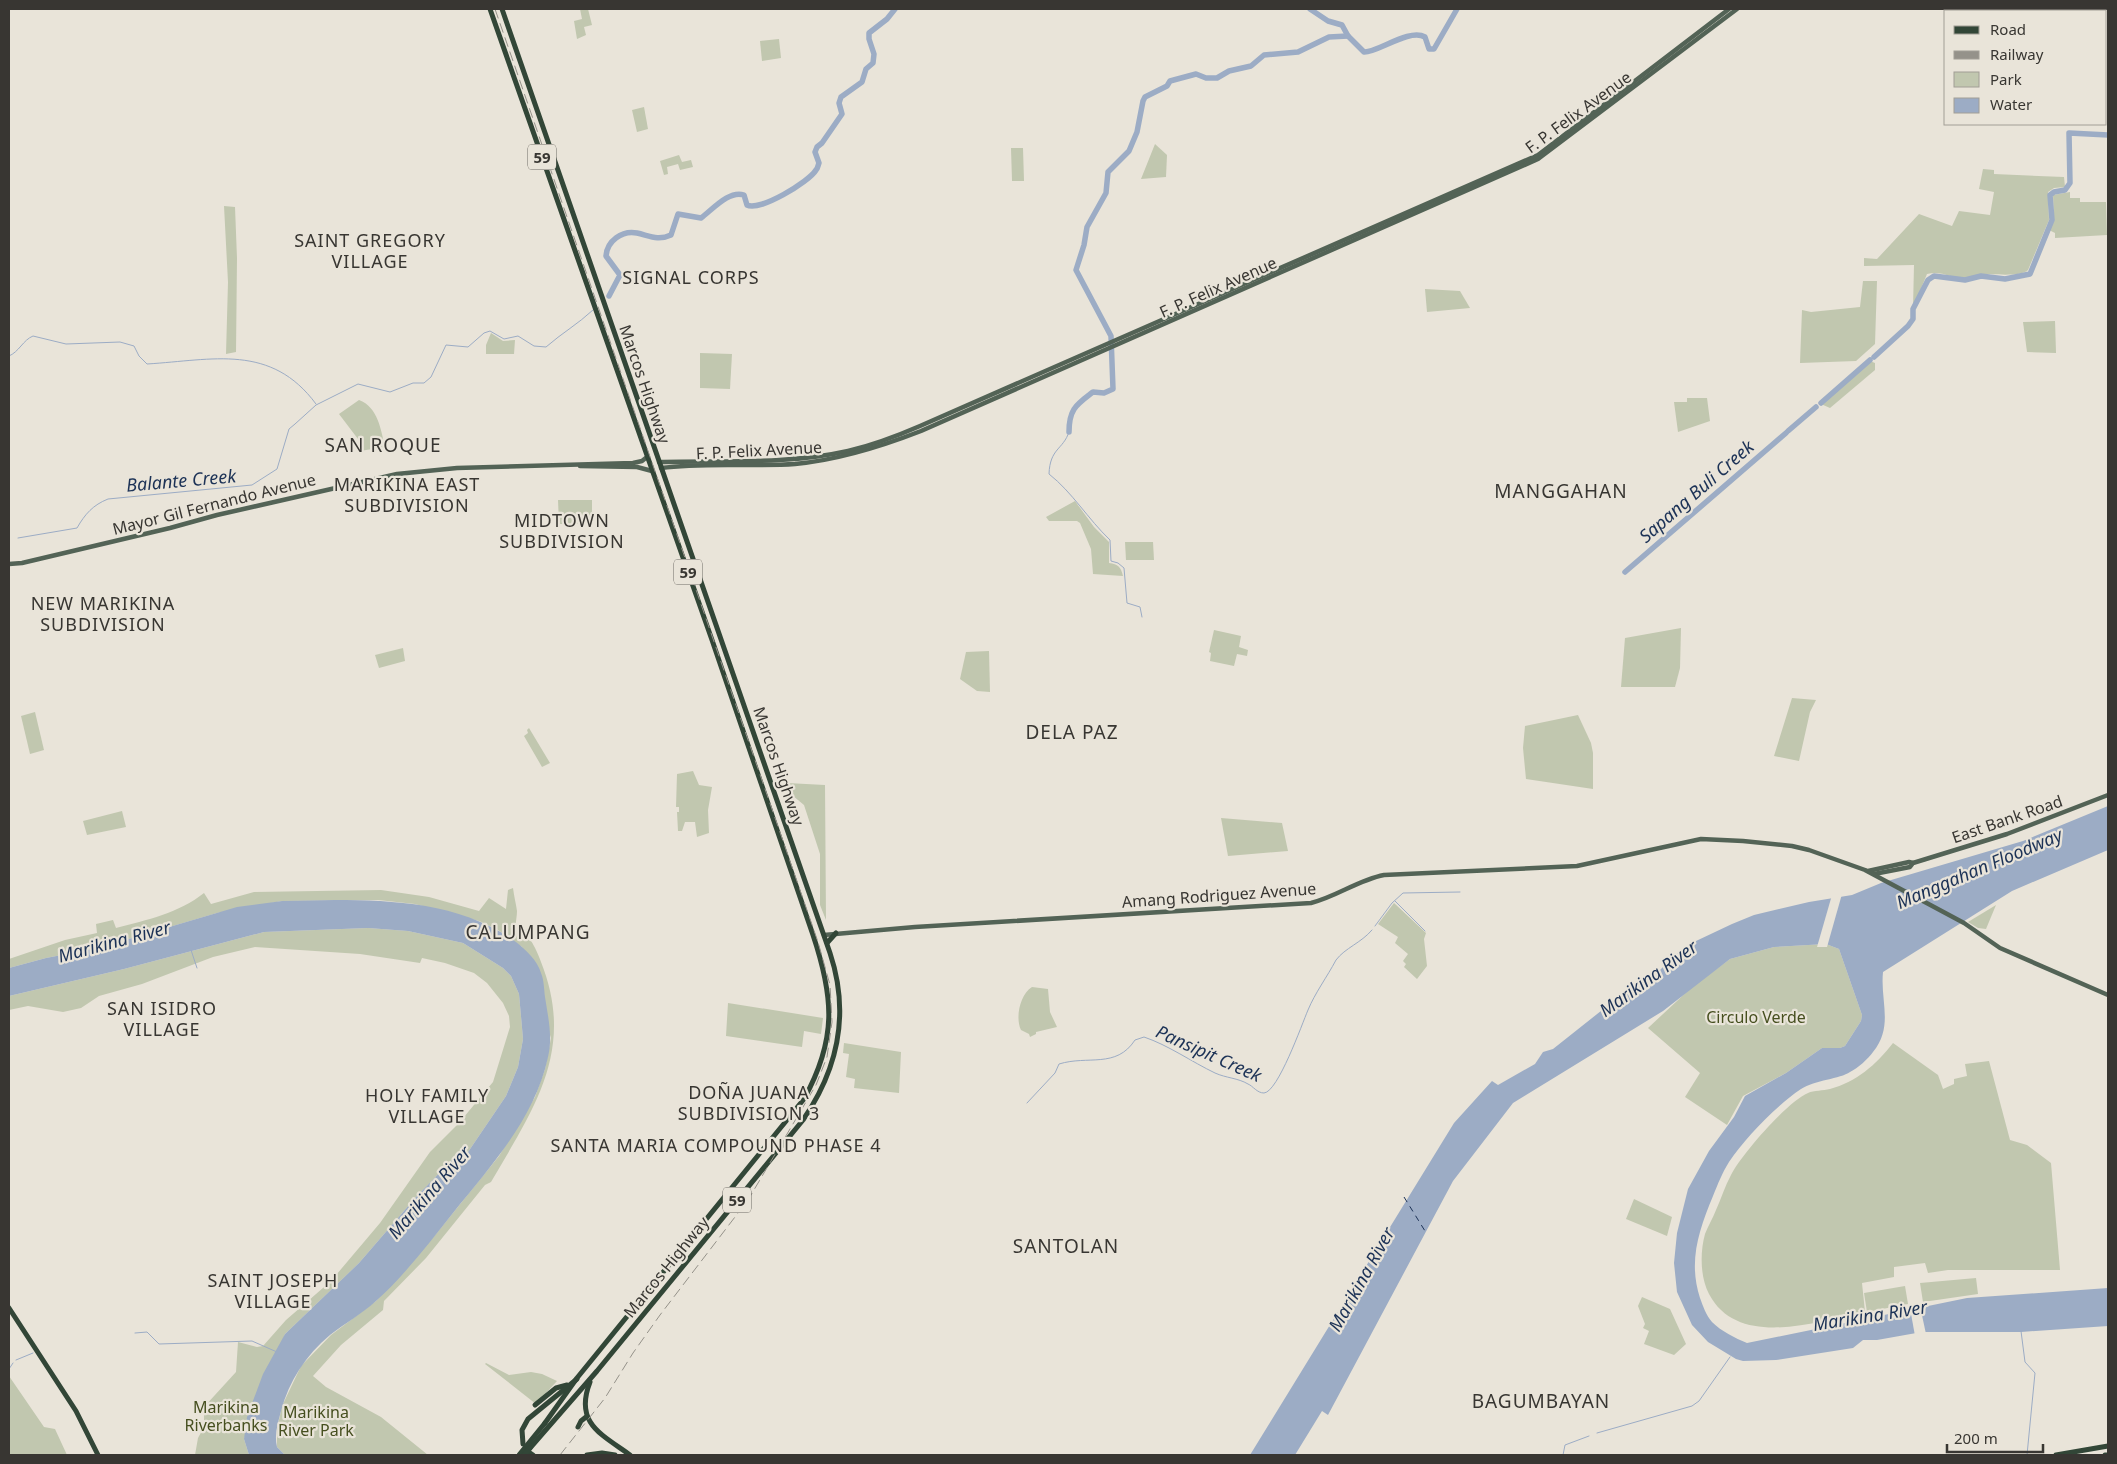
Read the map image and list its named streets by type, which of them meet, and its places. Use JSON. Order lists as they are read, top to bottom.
{
  "streets": {
    "main road": [
      "F. P. Felix Avenue",
      "59",
      "Marcos Highway",
      "Mayor Gil Fernando Avenue",
      "East Bank Road",
      "Amang Rodriguez Avenue"
    ]
  },
  "crossings": [
    ["F. P. Felix Avenue", "Marcos Highway"],
    ["Marcos Highway", "Mayor Gil Fernando Avenue"],
    ["Marcos Highway", "Amang Rodriguez Avenue"],
    ["East Bank Road", "Amang Rodriguez Avenue"]
  ],
  "districts": [
    "SAINT GREGORY VILLAGE",
    "SIGNAL CORPS",
    "SAN ROQUE",
    "MARIKINA EAST SUBDIVISION",
    "MANGGAHAN",
    "MIDTOWN SUBDIVISION",
    "NEW MARIKINA SUBDIVISION",
    "DELA PAZ",
    "CALUMPANG",
    "SAN ISIDRO VILLAGE",
    "DOÑA JUANA SUBDIVISION 3",
    "HOLY FAMILY VILLAGE",
    "SANTA MARIA COMPOUND PHASE 4",
    "SANTOLAN",
    "SAINT JOSEPH VILLAGE",
    "BAGUMBAYAN"
  ],
  "water": [
    "Balante Creek",
    "Sapang Buli Creek",
    "Manggahan Floodway",
    "Marikina River",
    "Pansipit Creek"
  ],
  "parks": ["Circulo Verde", "Marikina Riverbanks", "Marikina River Park"],
  "legend": [
    "Road",
    "Railway",
    "Park",
    "Water"
  ],
  "scale_bar": "200 m"
}
